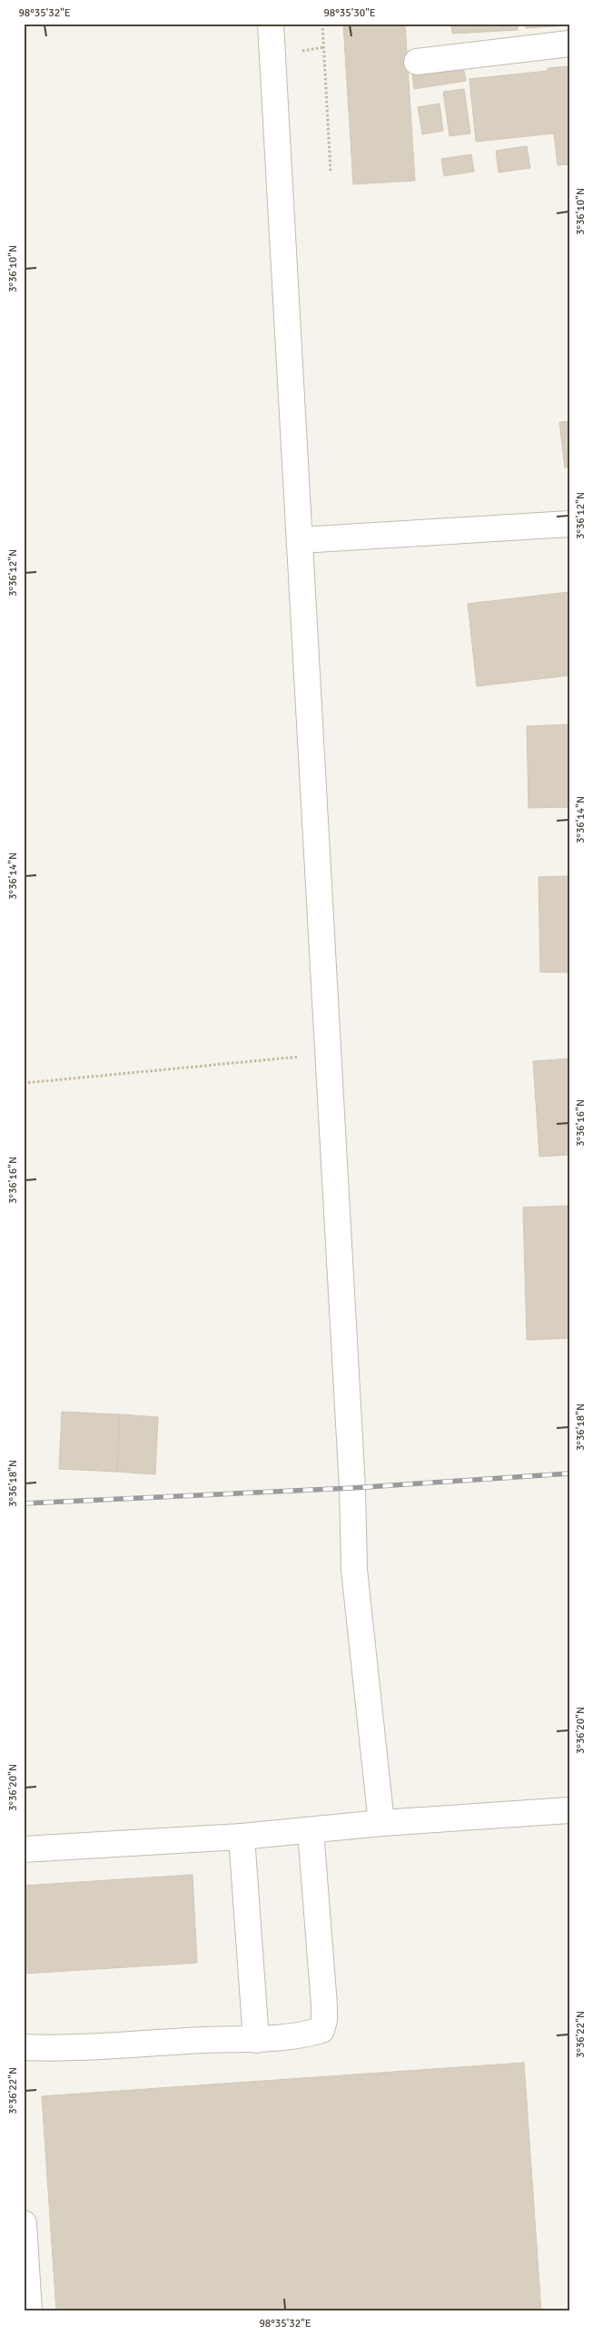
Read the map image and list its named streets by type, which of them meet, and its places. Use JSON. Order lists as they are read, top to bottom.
{
  "coordinates": [
    "98°35'32\"E",
    "98°35'30\"E",
    "3°36'10\"N",
    "3°36'12\"N",
    "3°36'14\"N",
    "3°36'16\"N",
    "3°36'18\"N",
    "3°36'20\"N",
    "3°36'22\"N"
  ]
}
